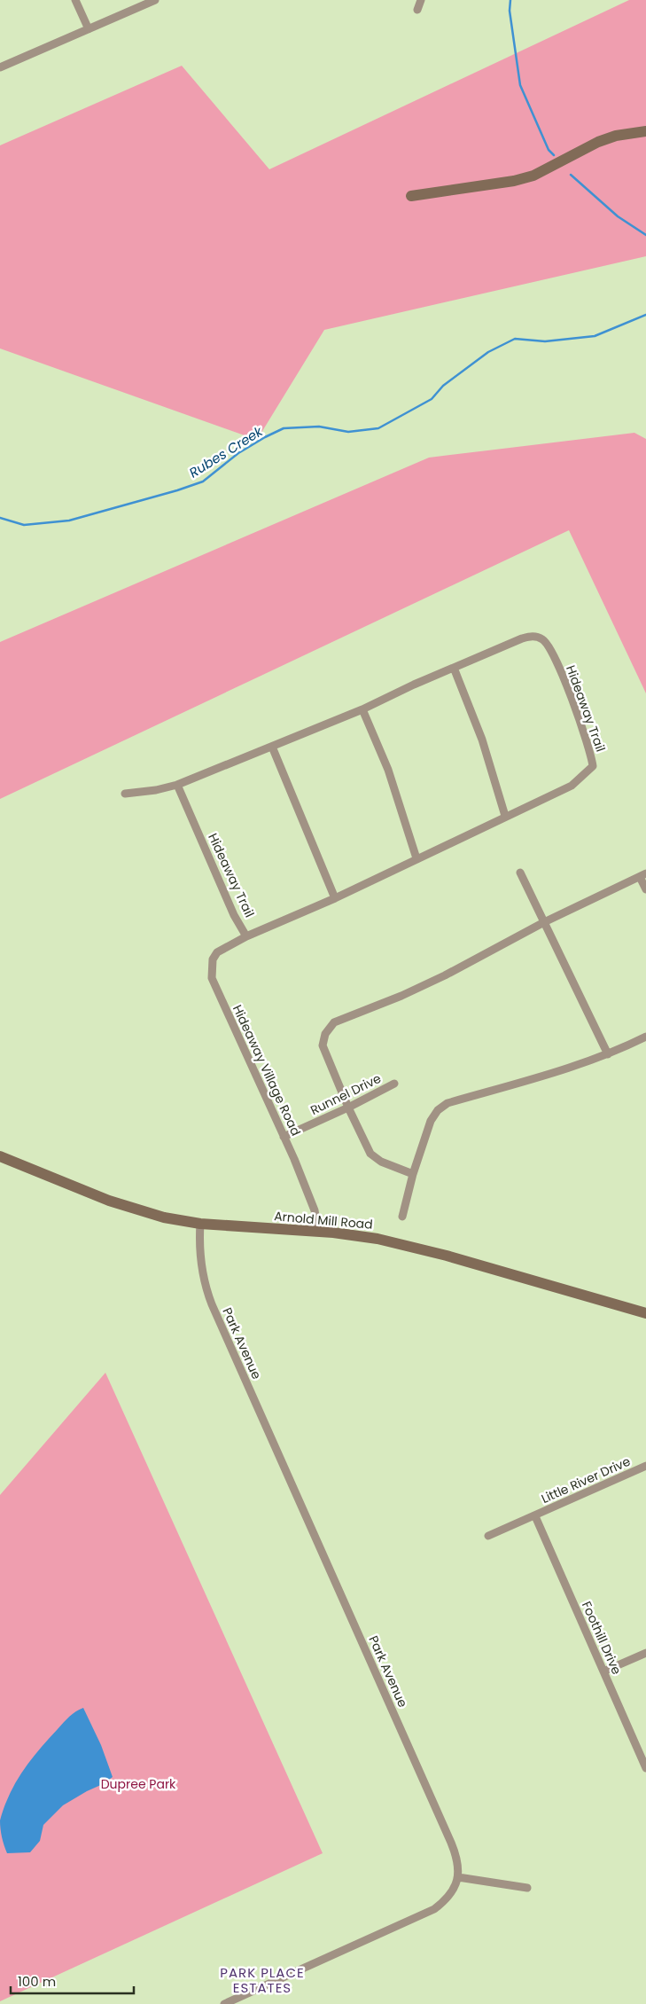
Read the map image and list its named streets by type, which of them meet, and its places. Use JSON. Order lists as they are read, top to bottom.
{
  "streets": {
    "main road": ["Arnold Mill Road"],
    "street": [
      "Hideaway Trail",
      "Hideaway Village Road",
      "Runnel Drive",
      "Park Avenue",
      "Little River Drive",
      "Foothill Drive"
    ]
  },
  "crossings": [
    ["Hideaway Trail", "Hideaway Village Road"],
    ["Hideaway Village Road", "Runnel Drive"],
    ["Hideaway Village Road", "Arnold Mill Road"],
    ["Arnold Mill Road", "Park Avenue"],
    ["Little River Drive", "Foothill Drive"]
  ],
  "districts": ["PARK PLACE ESTATES"],
  "water": ["Rubes Creek"],
  "parks": ["Dupree Park"],
  "scale_bar": "100 m"
}
